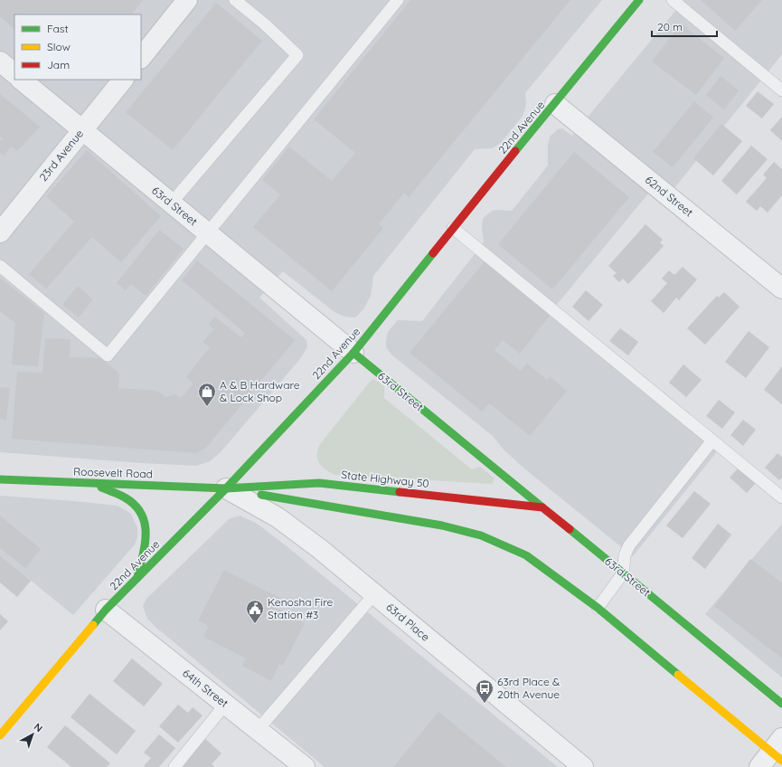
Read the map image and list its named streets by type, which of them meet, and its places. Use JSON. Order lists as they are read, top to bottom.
{
  "streets": {
    "main road": [
      "22nd Avenue",
      "63rd Street",
      "Roosevelt Road",
      "State Highway 50"
    ],
    "street": [
      "23rd Avenue",
      "62nd Street",
      "63rd Place",
      "64th Street"
    ]
  },
  "crossings": [
    ["22nd Avenue", "62nd Street"],
    ["22nd Avenue", "63rd Street"],
    ["22nd Avenue", "Roosevelt Road"],
    ["22nd Avenue", "State Highway 50"],
    ["22nd Avenue", "63rd Place"],
    ["22nd Avenue", "64th Street"],
    ["23rd Avenue", "63rd Street"],
    ["63rd Street", "State Highway 50"],
    ["Roosevelt Road", "State Highway 50"],
    ["Roosevelt Road", "63rd Place"],
    ["State Highway 50", "63rd Place"]
  ],
  "places": {
    "shop": ["A & B Hardware & Lock Shop"],
    "public building": ["Kenosha Fire Station #3"],
    "bus stop": ["63rd Place & 20th Avenue"]
  },
  "legend": ["Fast", "Slow", "Jam"],
  "scale_bar": "20 m",
  "north": "top right"
}
